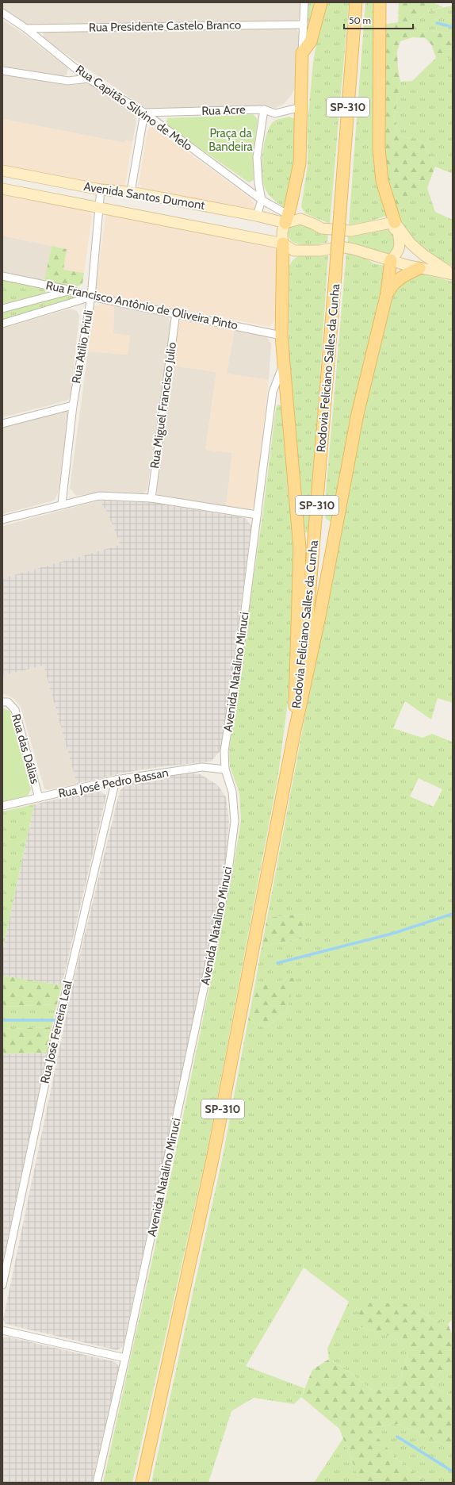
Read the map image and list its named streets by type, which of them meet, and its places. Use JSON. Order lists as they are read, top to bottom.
{
  "streets": {
    "main road": ["SP-310", "Rodovia Feliciano Salles da Cunha"],
    "street": [
      "Rua Presidente Castelo Branco",
      "Rua Capitão Silvino de Melo",
      "Rua Acre",
      "Avenida Santos Dumont",
      "Rua Francisco Antônio de Oliveira Pinto",
      "Rua Atilio Priuli",
      "Rua Miguel Francisco Julio",
      "Avenida Natalino Minuci",
      "Rua das Dálias",
      "Rua José Pedro Bassan",
      "Rua José Ferreira Leal"
    ]
  },
  "crossings": [
    ["Rua Presidente Castelo Branco", "Rua Capitão Silvino de Melo"],
    ["SP-310", "Rodovia Feliciano Salles da Cunha"],
    ["Rua Capitão Silvino de Melo", "Rua Acre"],
    ["Rua Capitão Silvino de Melo", "Avenida Santos Dumont"],
    ["Avenida Santos Dumont", "Rua Atilio Priuli"],
    ["Rua Francisco Antônio de Oliveira Pinto", "Rua Atilio Priuli"],
    ["Rua Francisco Antônio de Oliveira Pinto", "Rua Miguel Francisco Julio"],
    ["Avenida Natalino Minuci", "Rua José Pedro Bassan"],
    ["Rua das Dálias", "Rua José Pedro Bassan"],
    ["Rua José Pedro Bassan", "Rua José Ferreira Leal"]
  ],
  "parks": ["Praça da Bandeira"],
  "scale_bar": "50 m"
}
